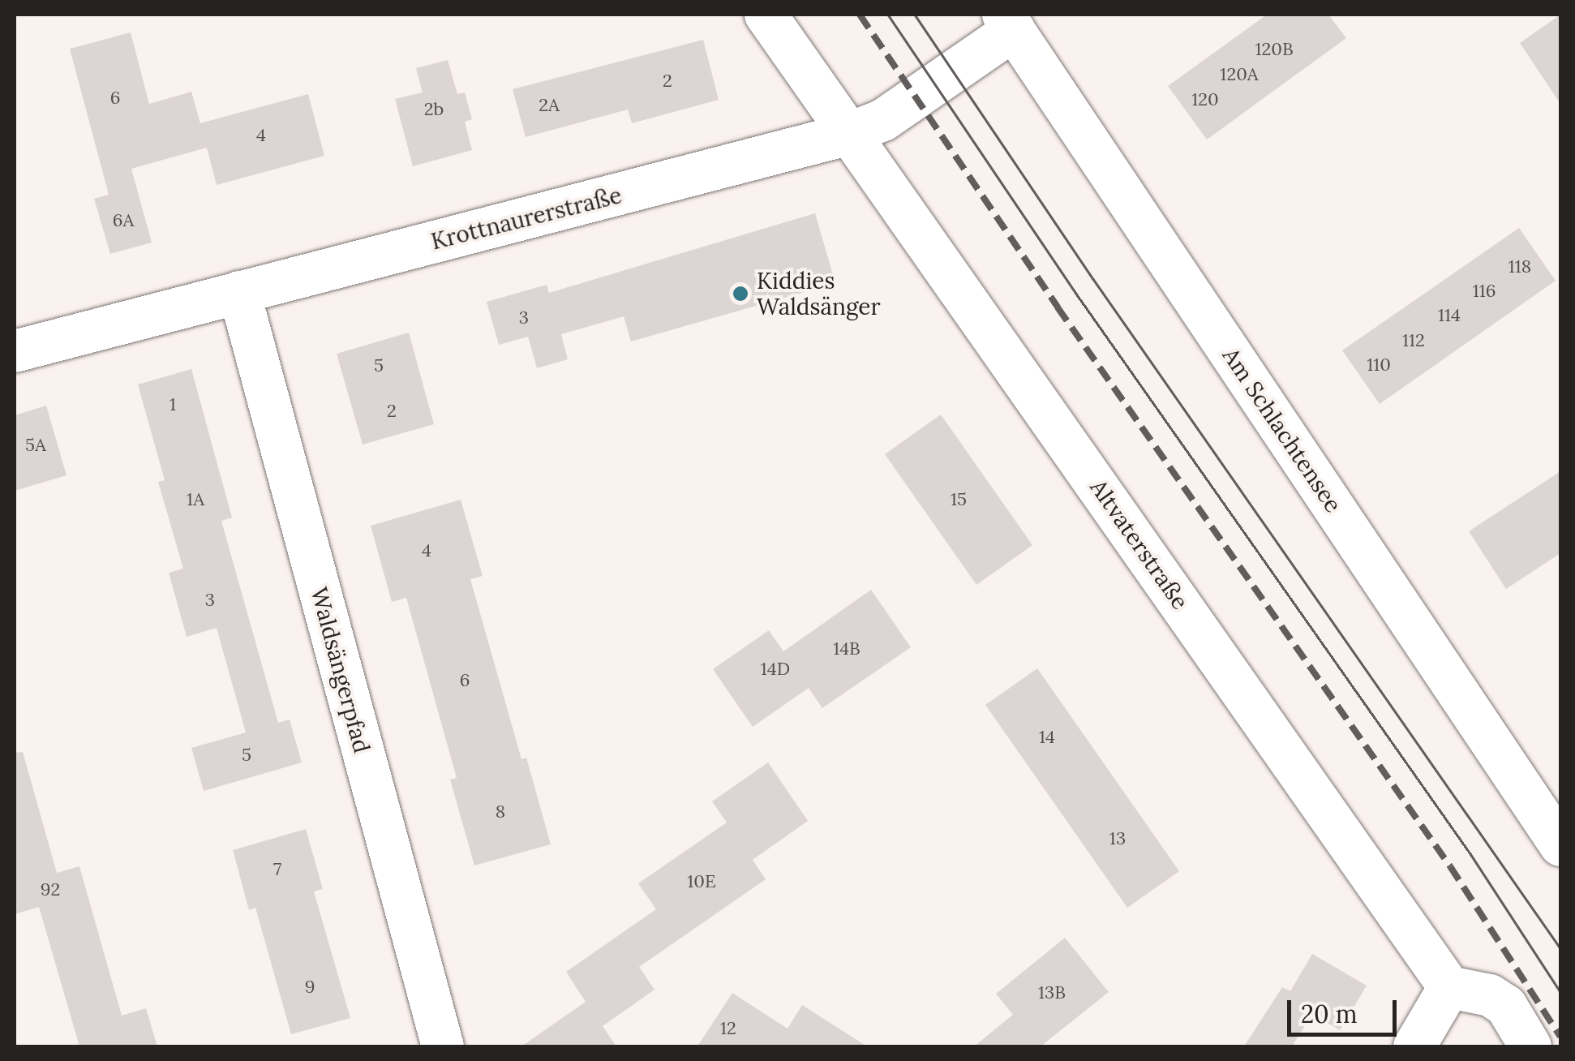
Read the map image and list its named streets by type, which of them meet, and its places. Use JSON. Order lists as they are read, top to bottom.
{
  "streets": {
    "street": [
      "Krottnaurerstraße",
      "Am Schlachtensee",
      "Altvaterstraße",
      "Waldsängerpfad"
    ]
  },
  "crossings": [
    ["Krottnaurerstraße", "Am Schlachtensee"],
    ["Krottnaurerstraße", "Altvaterstraße"],
    ["Krottnaurerstraße", "Waldsängerpfad"]
  ],
  "places": ["Kiddies Waldsänger"],
  "house_numbers": [
    "120B",
    "120A",
    "2",
    "6",
    "120",
    "2A",
    "2b",
    "4",
    "6A",
    "118",
    "116",
    "114",
    "3",
    "112",
    "110",
    "5",
    "1",
    "2",
    "5A",
    "1A",
    "15",
    "4",
    "3",
    "14B",
    "14D",
    "6",
    "14",
    "5",
    "8",
    "13",
    "7",
    "10E",
    "92",
    "9",
    "13B",
    "12"
  ],
  "scale_bar": "20 m"
}
